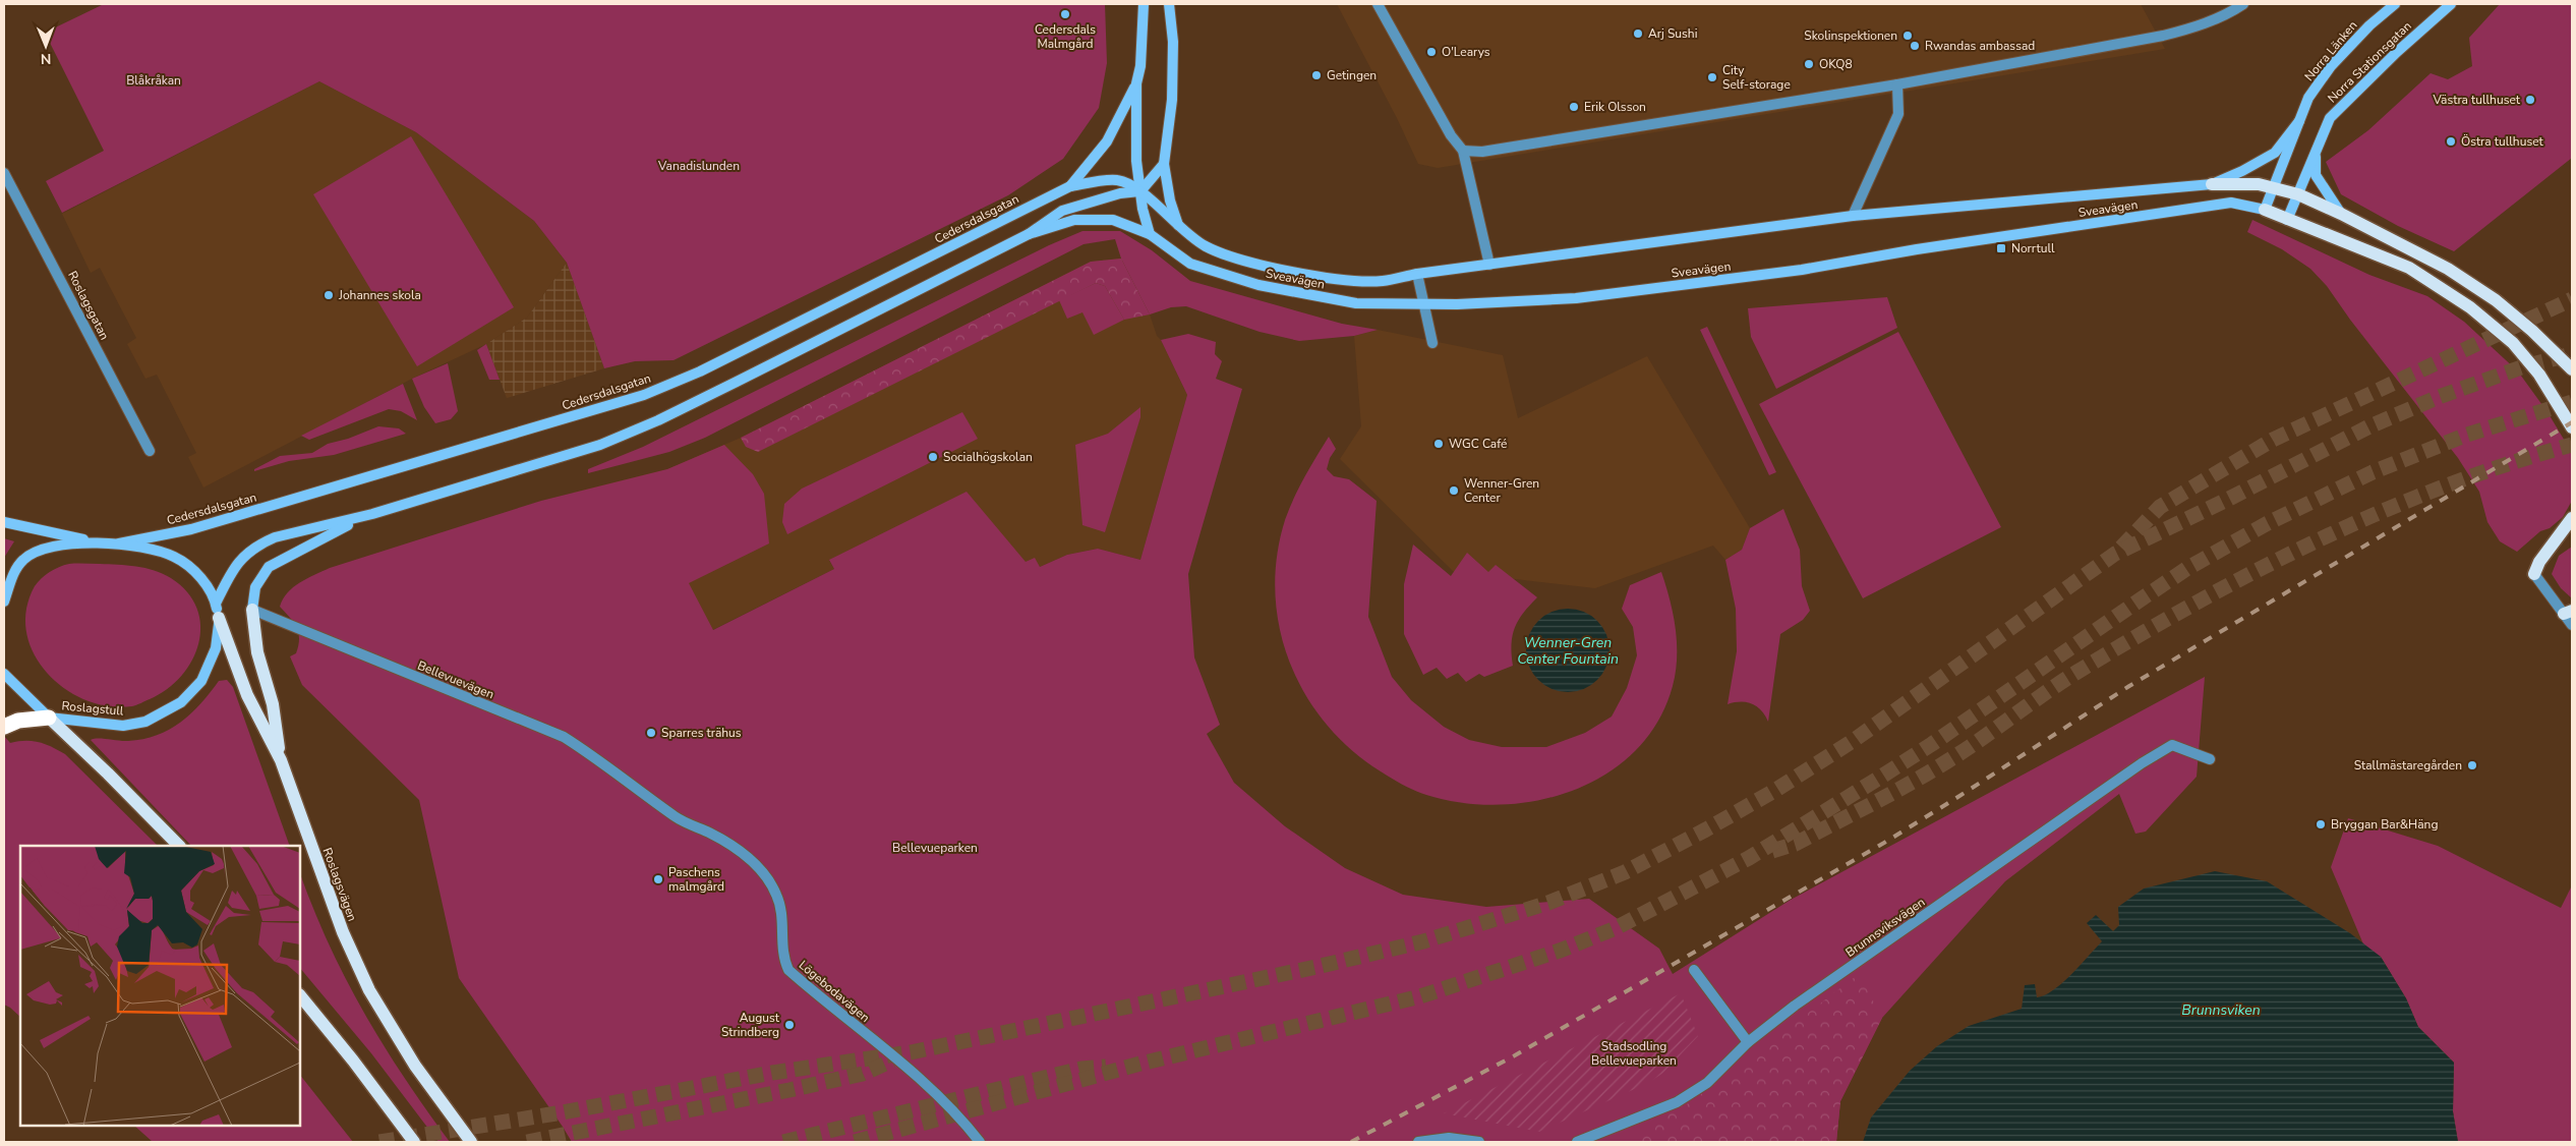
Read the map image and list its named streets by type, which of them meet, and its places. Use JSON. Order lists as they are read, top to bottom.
{
  "streets": {
    "main road": [
      "Norra Länken",
      "Norra Stationsgatan",
      "Sveavägen",
      "Cedersdalsgatan",
      "Roslagstull",
      "Roslagsvägen"
    ],
    "street": [
      "Roslagsgatan",
      "Bellevuevägen",
      "Brunnsviksvägen",
      "Lögebodavägen"
    ]
  },
  "crossings": [
    ["Norra Länken", "Norra Stationsgatan"],
    ["Norra Länken", "Sveavägen"],
    ["Sveavägen", "Cedersdalsgatan"],
    ["Cedersdalsgatan", "Roslagstull"],
    ["Bellevuevägen", "Lögebodavägen"],
    ["Roslagstull", "Roslagsvägen"]
  ],
  "water": ["Wenner-Gren Center Fountain", "Brunnsviken"],
  "parks": [
    "Blåkråkan",
    "Vanadislunden",
    "Bellevueparken",
    "Stadsodling Bellevueparken"
  ],
  "places": {
    "other": [
      "Cedersdals Malmgård",
      "Arj Sushi",
      "Skolinspektionen",
      "Rwandas ambassad",
      "O'Learys",
      "OKQ8",
      "Getingen",
      "City Self-storage",
      "Västra tullhuset",
      "Erik Olsson",
      "Östra tullhuset",
      "Johannes skola",
      "WGC Café",
      "Socialhögskolan",
      "Wenner-Gren Center",
      "Sparres trähus",
      "Stallmästaregården",
      "Bryggan Bar&Häng",
      "Paschens malmgård",
      "August Strindberg"
    ],
    "transit": ["Norrtull"]
  },
  "north": "bottom"
}
